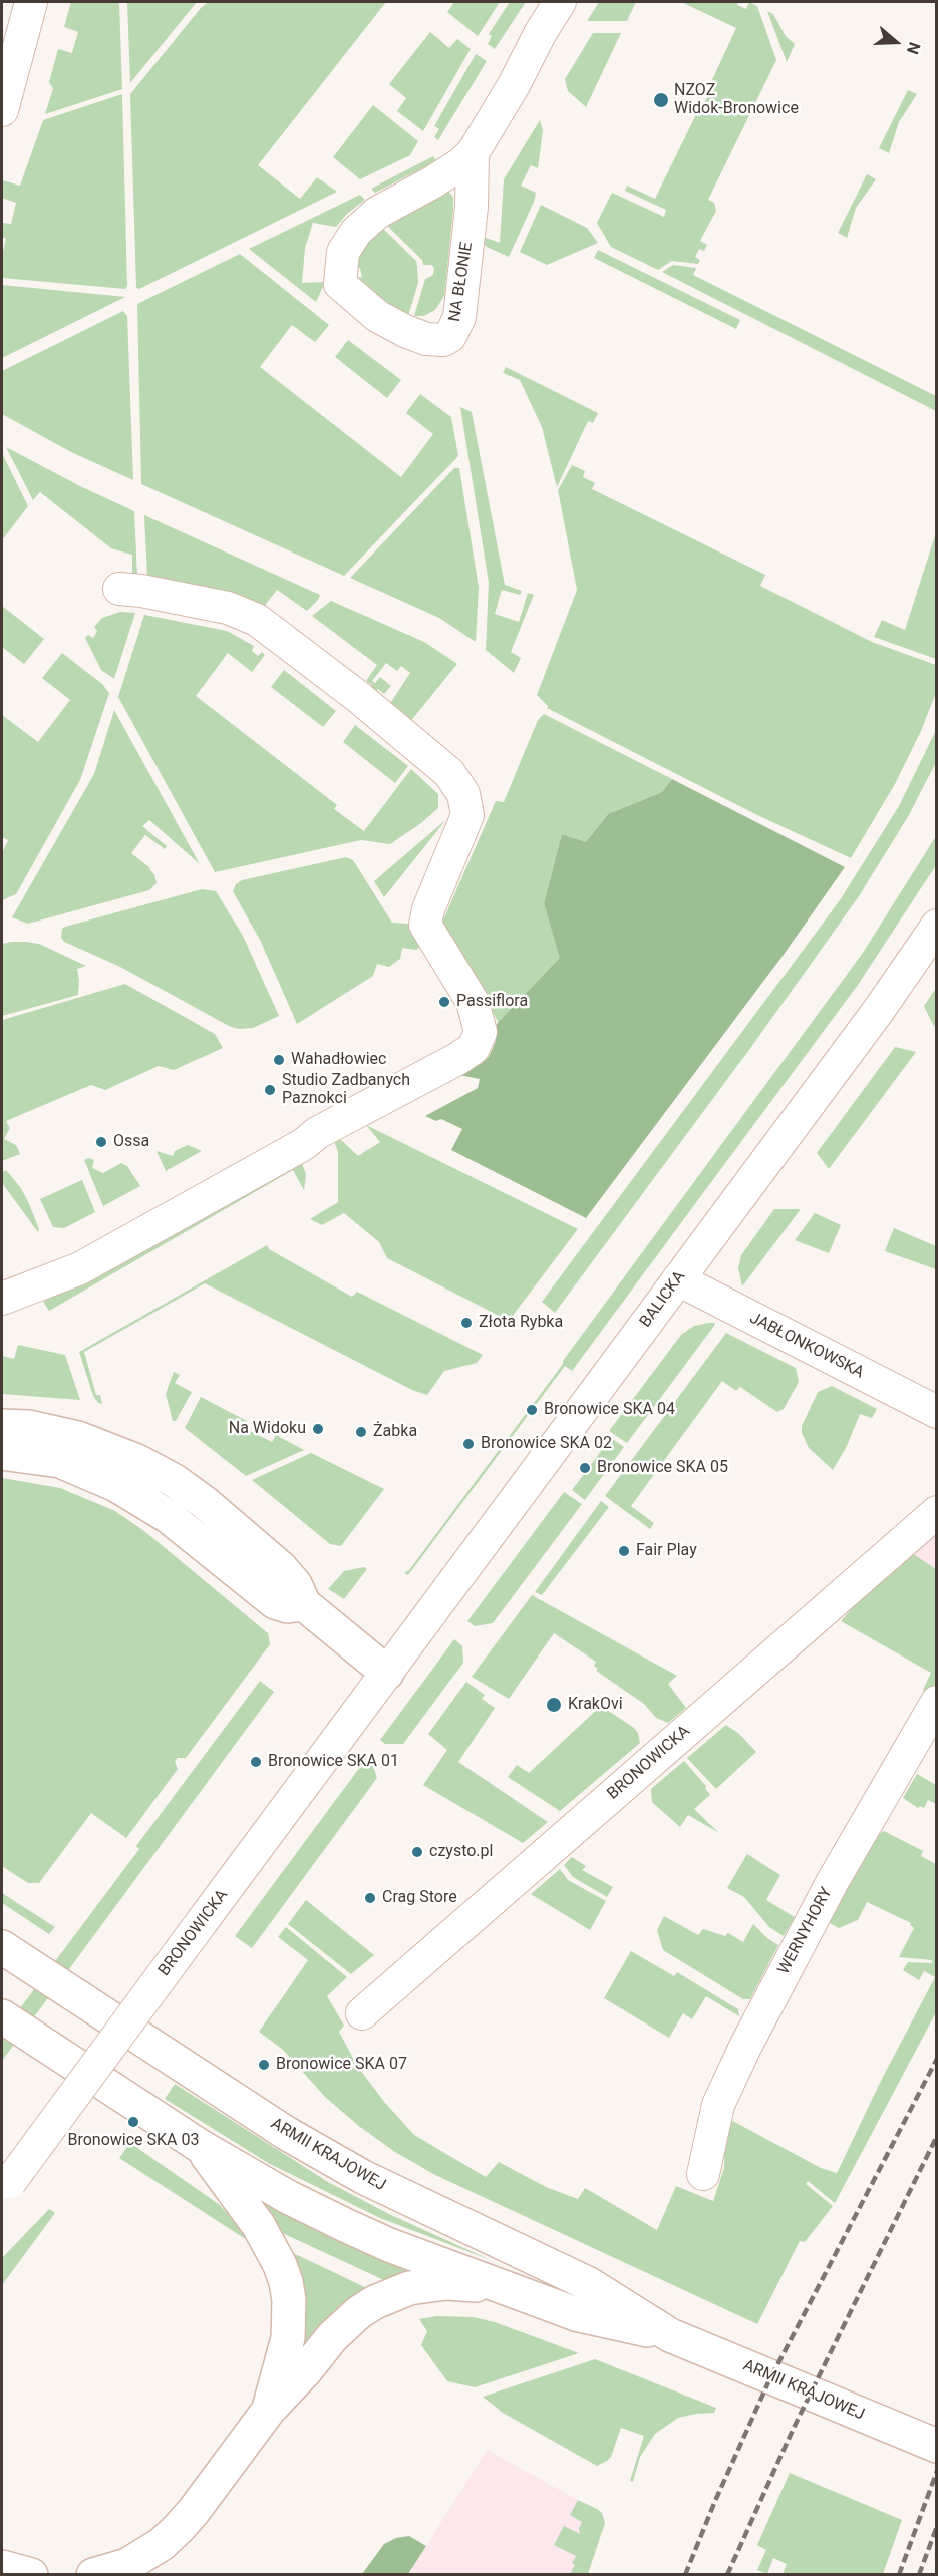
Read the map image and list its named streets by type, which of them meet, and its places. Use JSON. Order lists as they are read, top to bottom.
{
  "streets": {
    "main road": ["ARMII KRAJOWEJ"],
    "street": [
      "NA BŁONIE",
      "BALICKA",
      "JABŁONKOWSKA",
      "BRONOWICKA",
      "WERNYHORY"
    ]
  },
  "crossings": [
    ["BALICKA", "JABŁONKOWSKA"],
    ["BALICKA", "BRONOWICKA"]
  ],
  "places": [
    "NZOZ Widok-Bronowice",
    "Passiflora",
    "Wahadłowiec",
    "Studio Zadbanych Paznokci",
    "Ossa",
    "Złota Rybka",
    "Bronowice SKA 04",
    "Na Widoku",
    "Żabka",
    "Bronowice SKA 02",
    "Bronowice SKA 05",
    "Fair Play",
    "KrakOvi",
    "Bronowice SKA 01",
    "czysto.pl",
    "Crag Store",
    "Bronowice SKA 07",
    "Bronowice SKA 03"
  ],
  "north": "right"
}
